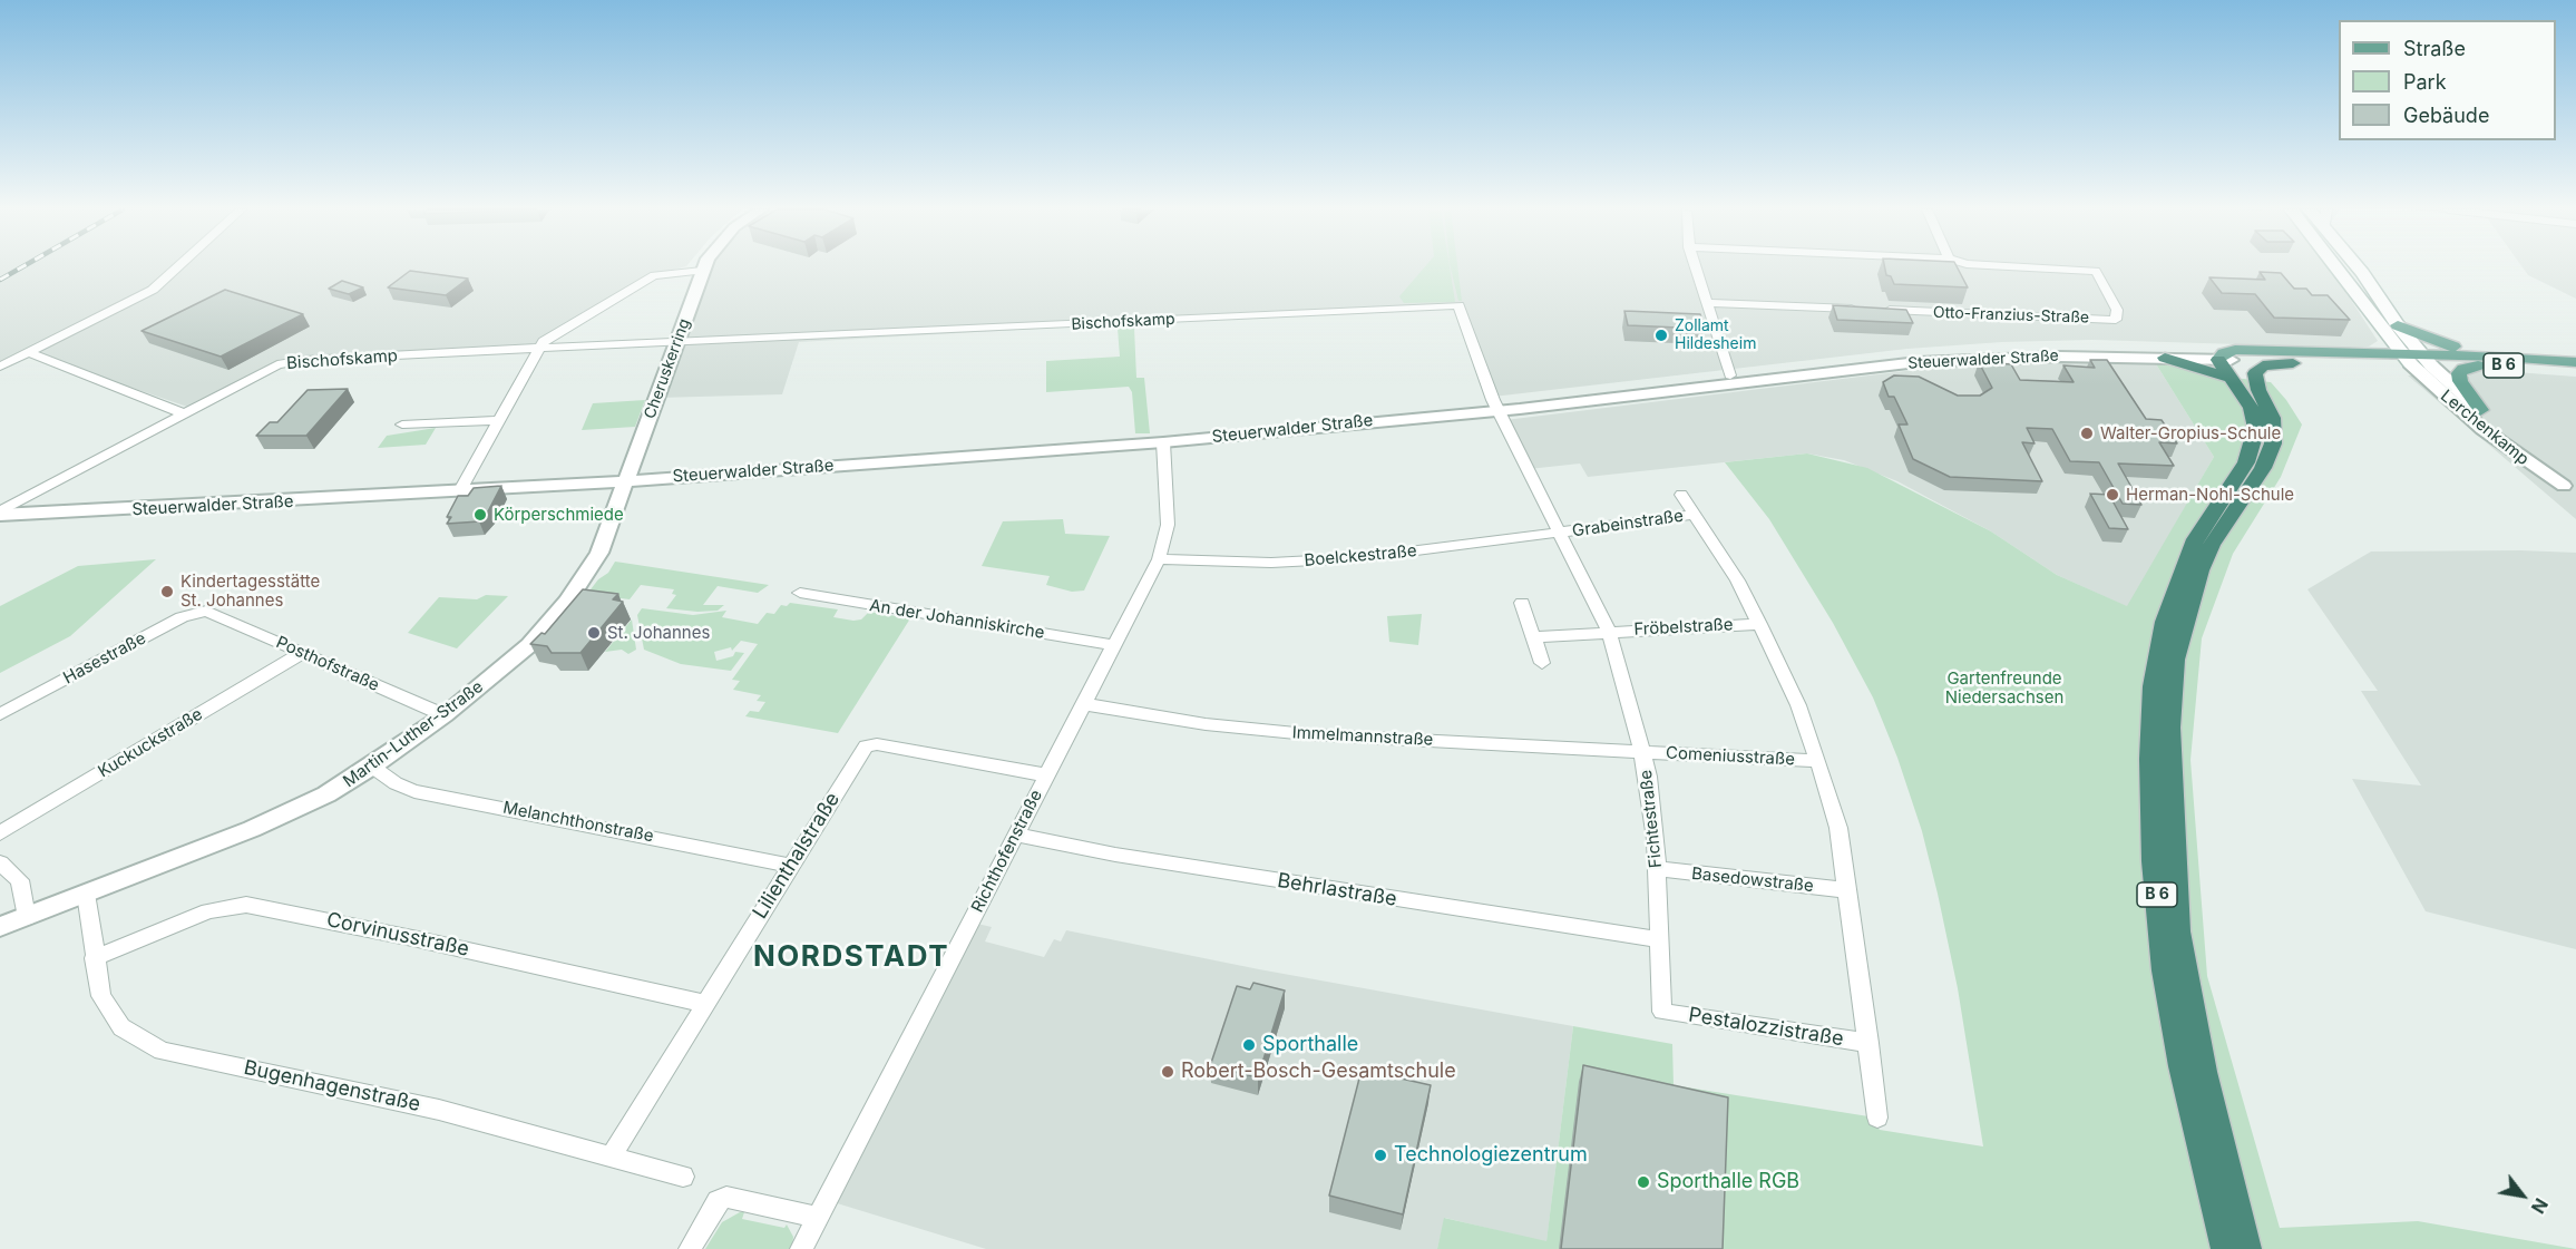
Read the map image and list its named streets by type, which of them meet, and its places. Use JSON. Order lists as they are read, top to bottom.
{
  "streets": {
    "highway": ["B 6"],
    "main road": ["Steuerwalder Straße"],
    "street": [
      "Otto-Franzius-Straße",
      "Bischofskamp",
      "Cheruskerring",
      "Lerchenkamp",
      "Grabeinstraße",
      "Boelckestraße",
      "An der Johanniskirche",
      "Fröbelstraße",
      "Hasestraße",
      "Posthofstraße",
      "Martin-Luther-Straße",
      "Immelmannstraße",
      "Kuckuckstraße",
      "Comeniusstraße",
      "Fichtestraße",
      "Melanchthonstraße",
      "Richthofenstraße",
      "Lilienthalstraße",
      "Basedowstraße",
      "Behrlastraße",
      "Corvinusstraße",
      "Pestalozzistraße",
      "Bugenhagenstraße"
    ]
  },
  "crossings": [
    ["Bischofskamp", "Steuerwalder Straße"],
    ["Bischofskamp", "Cheruskerring"],
    ["Bischofskamp", "Fichtestraße"],
    ["Steuerwalder Straße", "B 6"],
    ["Steuerwalder Straße", "Cheruskerring"],
    ["Steuerwalder Straße", "Lerchenkamp"],
    ["Steuerwalder Straße", "Martin-Luther-Straße"],
    ["Steuerwalder Straße", "Fichtestraße"],
    ["Steuerwalder Straße", "Richthofenstraße"],
    ["B 6", "Lerchenkamp"],
    ["Cheruskerring", "Martin-Luther-Straße"],
    ["Grabeinstraße", "Boelckestraße"],
    ["Grabeinstraße", "Fröbelstraße"],
    ["Grabeinstraße", "Fichtestraße"],
    ["Boelckestraße", "Fichtestraße"],
    ["Boelckestraße", "Richthofenstraße"],
    ["An der Johanniskirche", "Richthofenstraße"],
    ["Fröbelstraße", "Comeniusstraße"],
    ["Fröbelstraße", "Fichtestraße"],
    ["Hasestraße", "Posthofstraße"],
    ["Posthofstraße", "Martin-Luther-Straße"],
    ["Posthofstraße", "Kuckuckstraße"],
    ["Martin-Luther-Straße", "Melanchthonstraße"],
    ["Martin-Luther-Straße", "Bugenhagenstraße"],
    ["Immelmannstraße", "Comeniusstraße"],
    ["Immelmannstraße", "Fichtestraße"],
    ["Immelmannstraße", "Richthofenstraße"],
    ["Comeniusstraße", "Fichtestraße"],
    ["Comeniusstraße", "Basedowstraße"],
    ["Comeniusstraße", "Pestalozzistraße"],
    ["Fichtestraße", "Basedowstraße"],
    ["Fichtestraße", "Behrlastraße"],
    ["Fichtestraße", "Pestalozzistraße"],
    ["Melanchthonstraße", "Lilienthalstraße"],
    ["Richthofenstraße", "Lilienthalstraße"],
    ["Richthofenstraße", "Behrlastraße"],
    ["Lilienthalstraße", "Corvinusstraße"],
    ["Lilienthalstraße", "Bugenhagenstraße"],
    ["Basedowstraße", "Pestalozzistraße"],
    ["Corvinusstraße", "Bugenhagenstraße"]
  ],
  "districts": ["NORDSTADT"],
  "parks": ["Gartenfreunde Niedersachsen"],
  "places": [
    "Zollamt Hildesheim",
    "Walter-Gropius-Schule",
    "Herman-Nohl-Schule",
    "Körperschmiede",
    "Kindertagesstätte St. Johannes",
    "St. Johannes",
    "Sporthalle",
    "Robert-Bosch-Gesamtschule",
    "Technologiezentrum",
    "Sporthalle RGB"
  ],
  "legend": ["Straße", "Park", "Gebäude"],
  "north": "bottom right"
}
